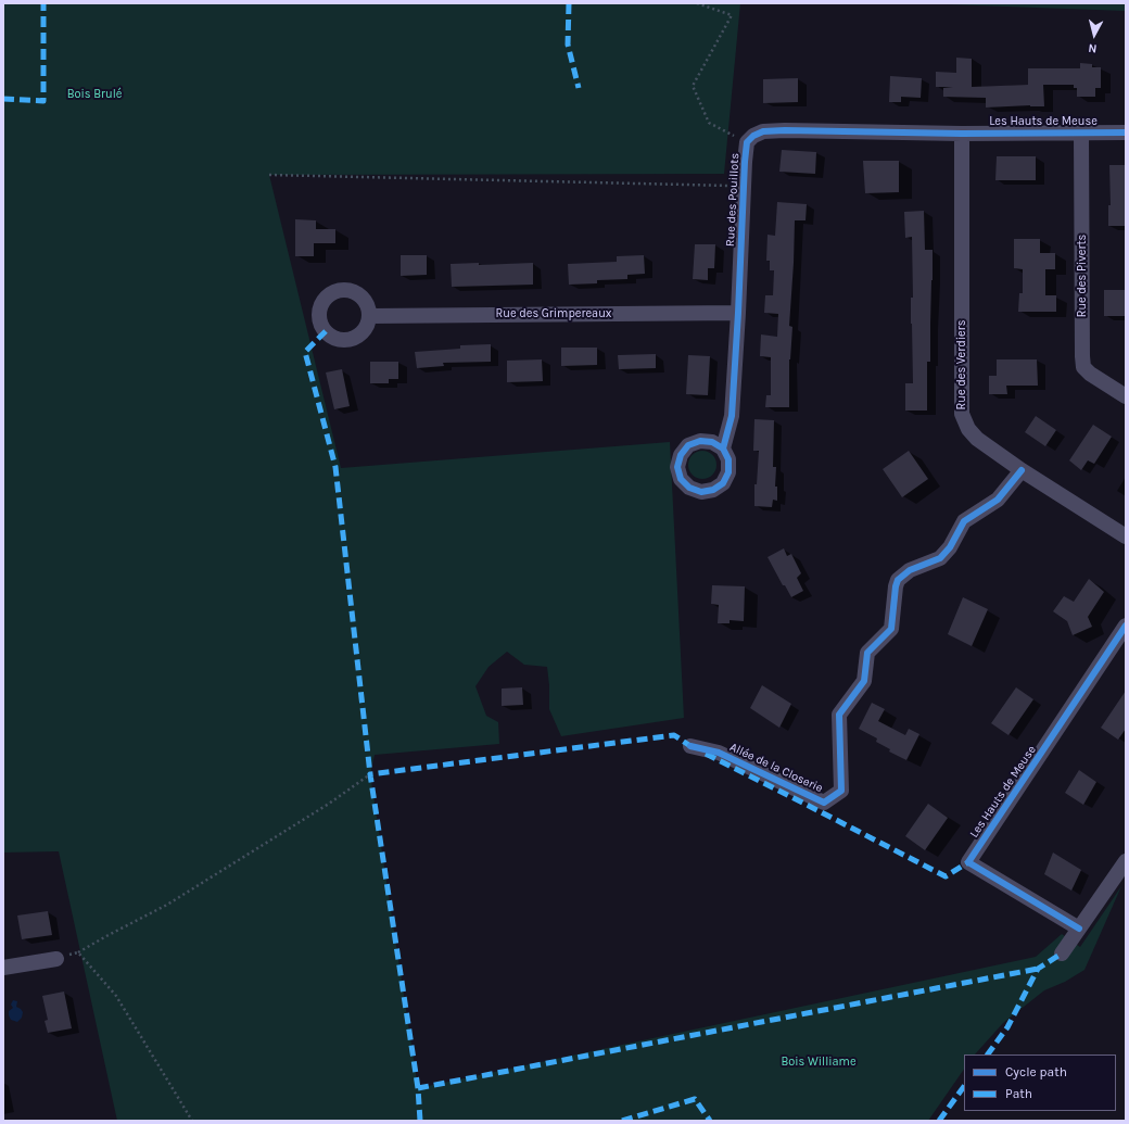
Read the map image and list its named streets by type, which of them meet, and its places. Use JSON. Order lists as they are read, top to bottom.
{
  "streets": {
    "street": [
      "Les Hauts de Meuse",
      "Rue des Pouillots",
      "Rue des Piverts",
      "Rue des Grimpereaux",
      "Rue des Verdiers",
      "Allée de la Closerie"
    ]
  },
  "crossings": [
    ["Les Hauts de Meuse", "Rue des Pouillots"],
    ["Les Hauts de Meuse", "Rue des Piverts"],
    ["Les Hauts de Meuse", "Rue des Verdiers"],
    ["Rue des Pouillots", "Rue des Grimpereaux"],
    ["Rue des Pouillots", "Rue des Verdiers"],
    ["Rue des Verdiers", "Allée de la Closerie"]
  ],
  "parks": ["Bois Brulé", "Bois Williame"],
  "legend": ["Cycle path", "Path"],
  "north": "bottom"
}
